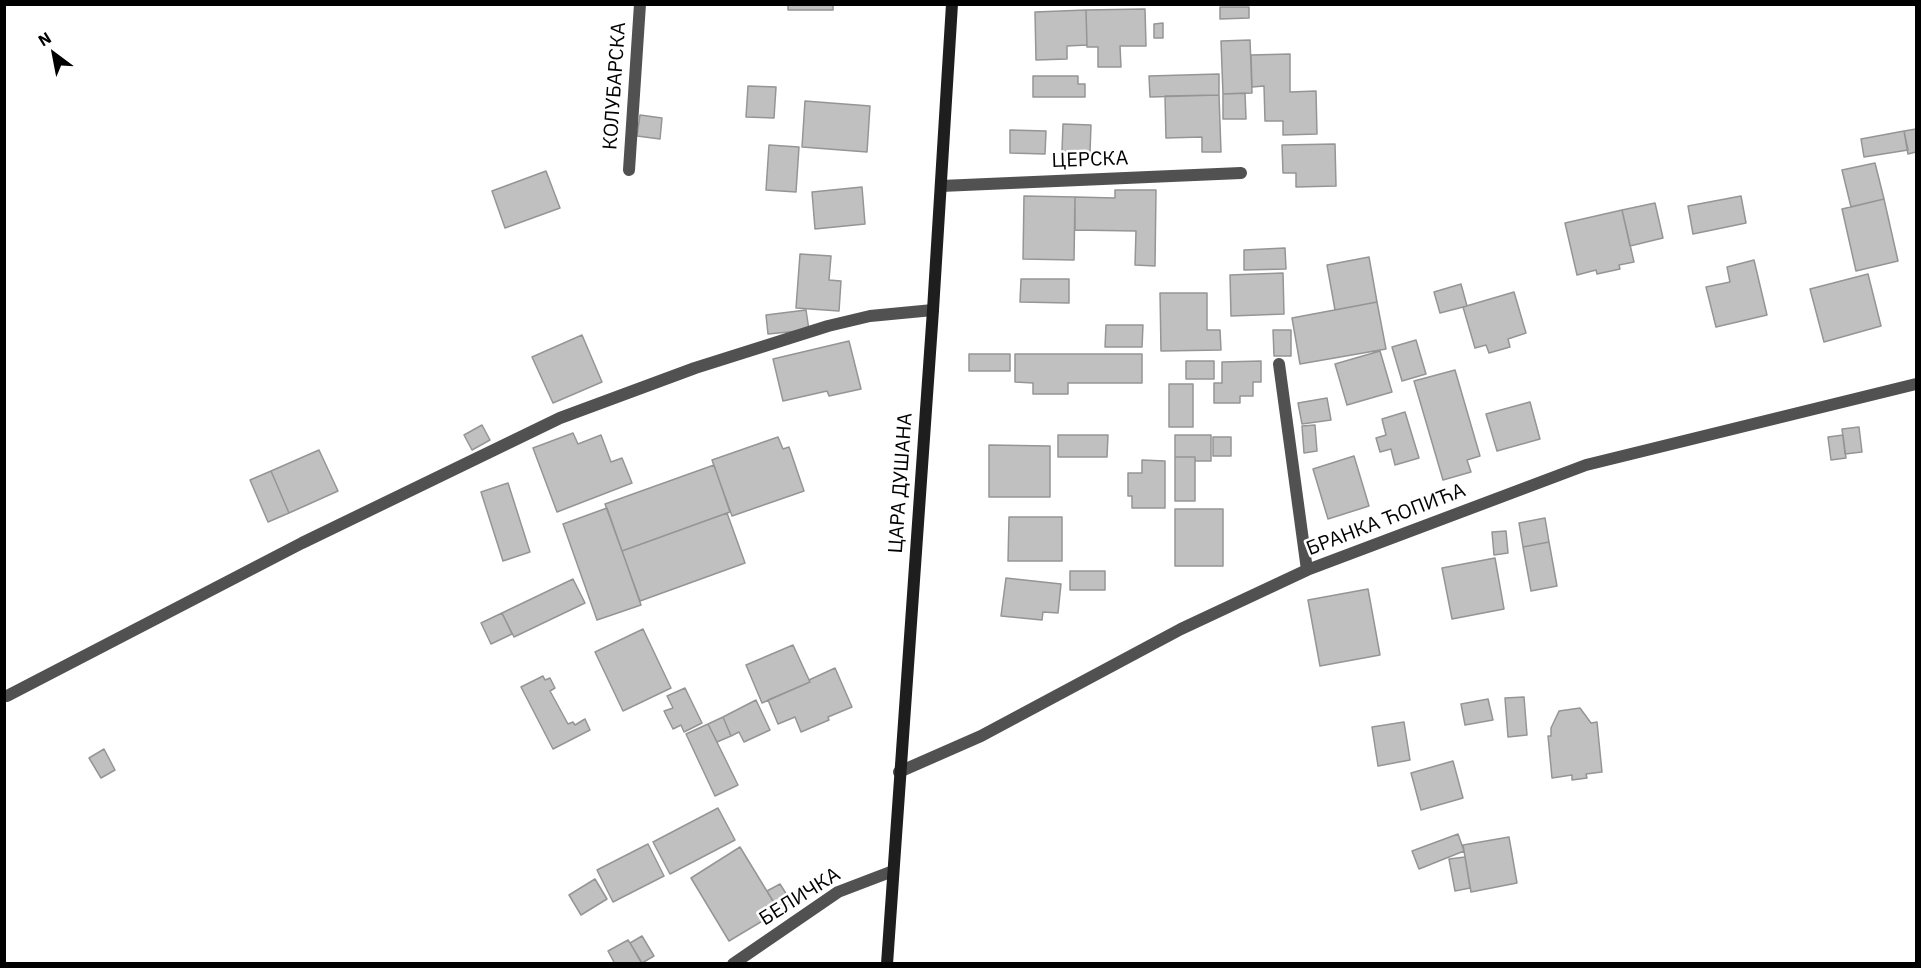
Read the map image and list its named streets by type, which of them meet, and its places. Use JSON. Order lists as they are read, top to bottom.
{
  "streets": {
    "main road": ["ЦАРА ДУШАНА"],
    "street": [
      "КОЛУБАРСКА",
      "ЦЕРСКА",
      "БРАНКА ЋОПИЋА",
      "БЕЛИЧКА"
    ]
  },
  "crossings": [
    ["ЦЕРСКА", "ЦАРА ДУШАНА"],
    ["ЦАРА ДУШАНА", "БРАНКА ЋОПИЋА"],
    ["ЦАРА ДУШАНА", "БЕЛИЧКА"]
  ],
  "north": "top left"
}
